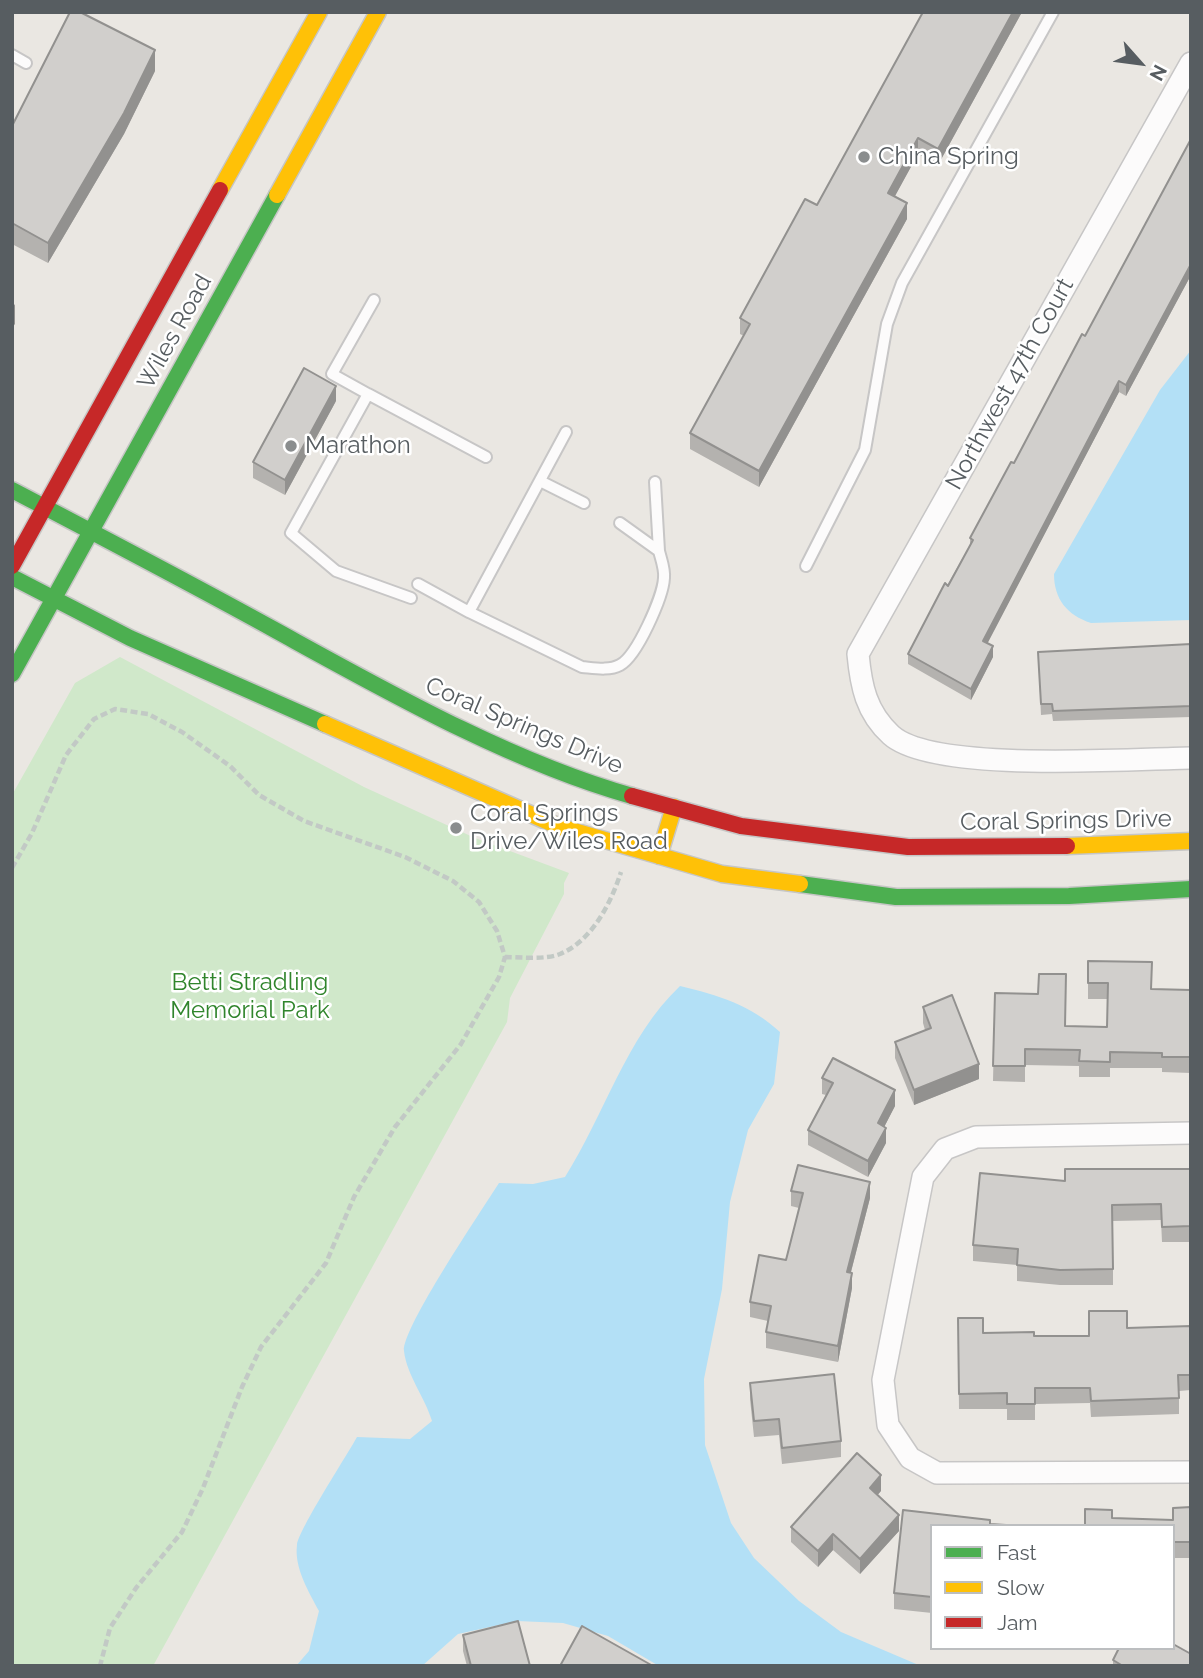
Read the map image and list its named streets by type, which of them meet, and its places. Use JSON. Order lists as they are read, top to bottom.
{
  "streets": {
    "main road": ["Wiles Road", "Coral Springs Drive"],
    "street": ["Northwest 47th Court"]
  },
  "crossings": [
    ["Wiles Road", "Coral Springs Drive"]
  ],
  "parks": ["Betti Stradling Memorial Park"],
  "places": ["China Spring", "Marathon", "Coral Springs Drive/Wiles Road"],
  "legend": ["Fast", "Slow", "Jam"],
  "north": "bottom right"
}
